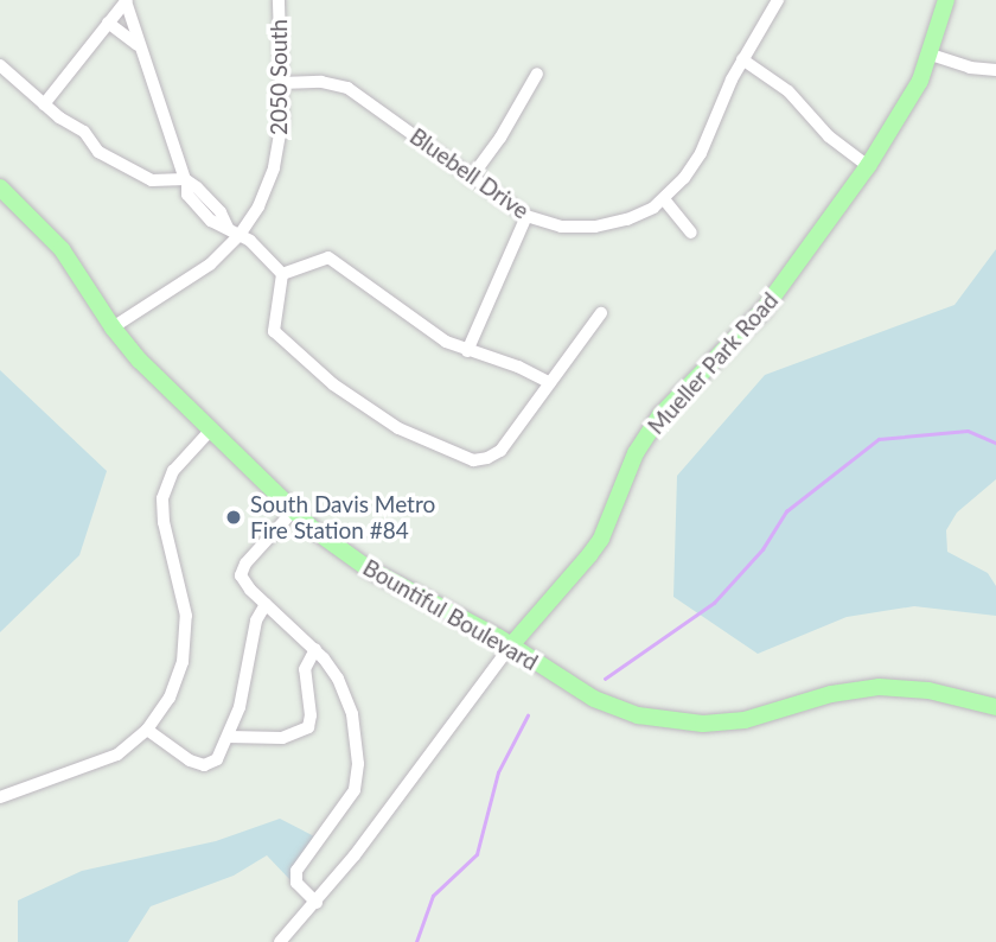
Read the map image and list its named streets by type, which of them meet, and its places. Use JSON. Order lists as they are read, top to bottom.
{
  "streets": {
    "main road": ["Mueller Park Road", "Bountiful Boulevard"],
    "street": ["2050 South", "Bluebell Drive"]
  },
  "crossings": [
    ["2050 South", "Bluebell Drive"],
    ["2050 South", "Bountiful Boulevard"],
    ["Mueller Park Road", "Bountiful Boulevard"]
  ],
  "places": ["South Davis Metro Fire Station #84"]
}
